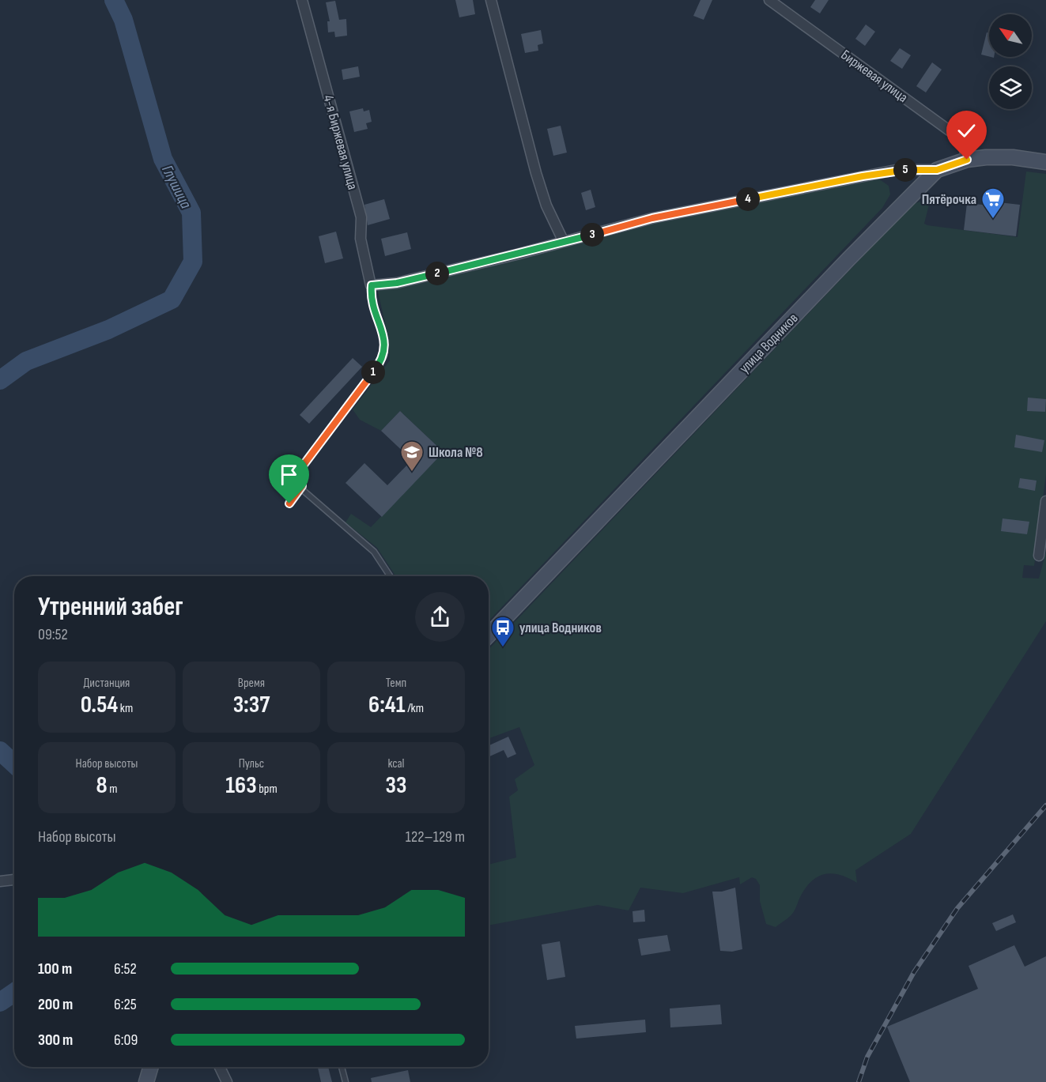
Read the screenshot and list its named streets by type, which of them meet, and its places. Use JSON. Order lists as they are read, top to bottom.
{
  "streets": {
    "main road": ["улица Водников"],
    "street": ["Биржевая улица", "4-я Биржевая улица"]
  },
  "water": ["Глушица"],
  "places": {
    "supermarket": ["Пятёрочка"],
    "school or university": ["Школа №8"],
    "bus stop": ["улица Водников"]
  },
  "north": "top left",
  "page": {
    "pins": [
      "5",
      "4",
      "3",
      "2",
      "1"
    ],
    "heading": ["Утренний забег", "09:52"],
    "stats": [
      ["Дистанция", "0.54 km"],
      ["Время", "3:37"],
      ["Темп", "6:41 /km"],
      ["Набор высоты", "8 m"],
      ["Пульс", "163 bpm"],
      ["kcal", "33"]
    ],
    "chart": ["Набор высоты", "122–129 m"],
    "list": [
      {
        "name": "100 m",
        "note": "6:52"
      },
      {
        "name": "200 m",
        "note": "6:25"
      },
      {
        "name": "300 m",
        "note": "6:09"
      }
    ]
  }
}
